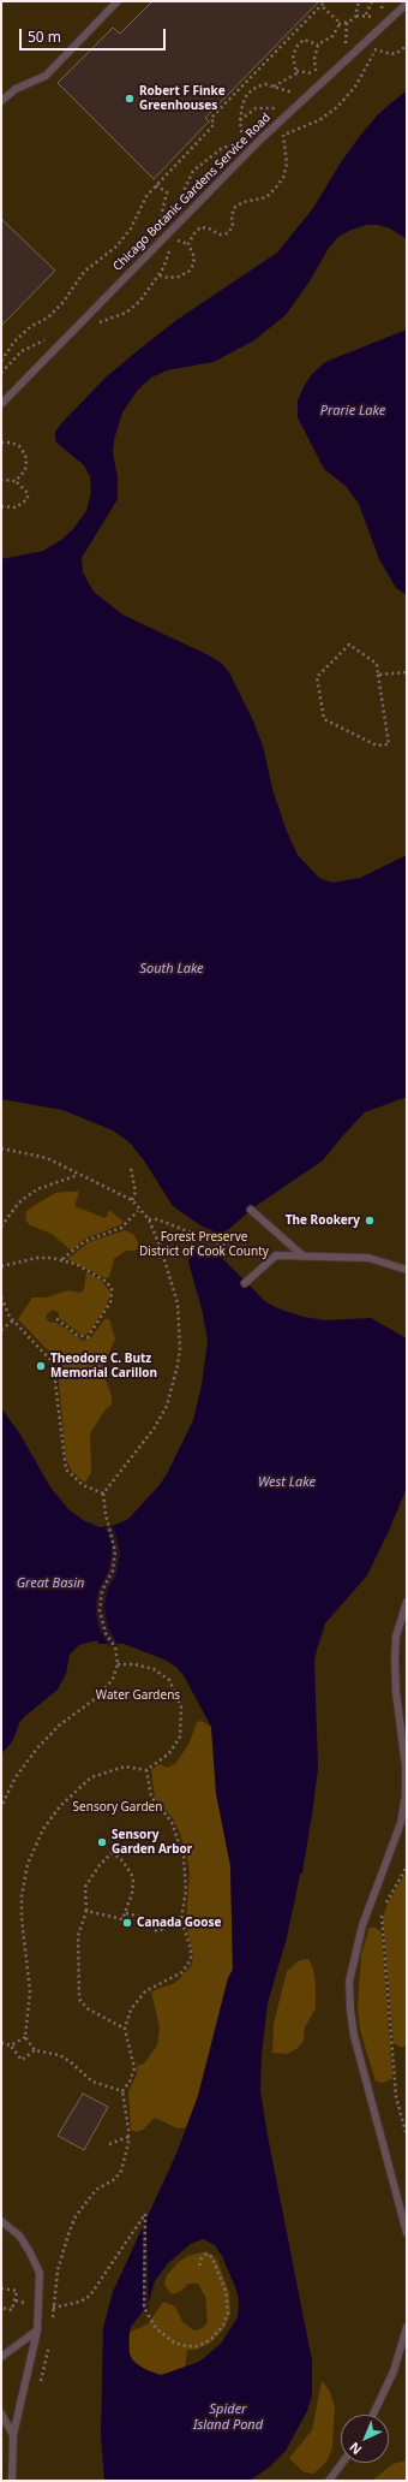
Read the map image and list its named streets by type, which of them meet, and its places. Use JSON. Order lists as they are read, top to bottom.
{
  "streets": {
    "lane": ["Chicago Botanic Gardens Service Road"]
  },
  "water": [
    "Prarie Lake",
    "South Lake",
    "West Lake",
    "Great Basin",
    "Spider Island Pond"
  ],
  "parks": ["Forest Preserve District of Cook County", "Water Gardens", "Sensory Garden"],
  "places": [
    "Robert F Finke Greenhouses",
    "The Rookery",
    "Theodore C. Butz Memorial Carillon",
    "Sensory Garden Arbor",
    "Canada Goose"
  ],
  "scale_bar": "50 m",
  "north": "bottom left"
}
